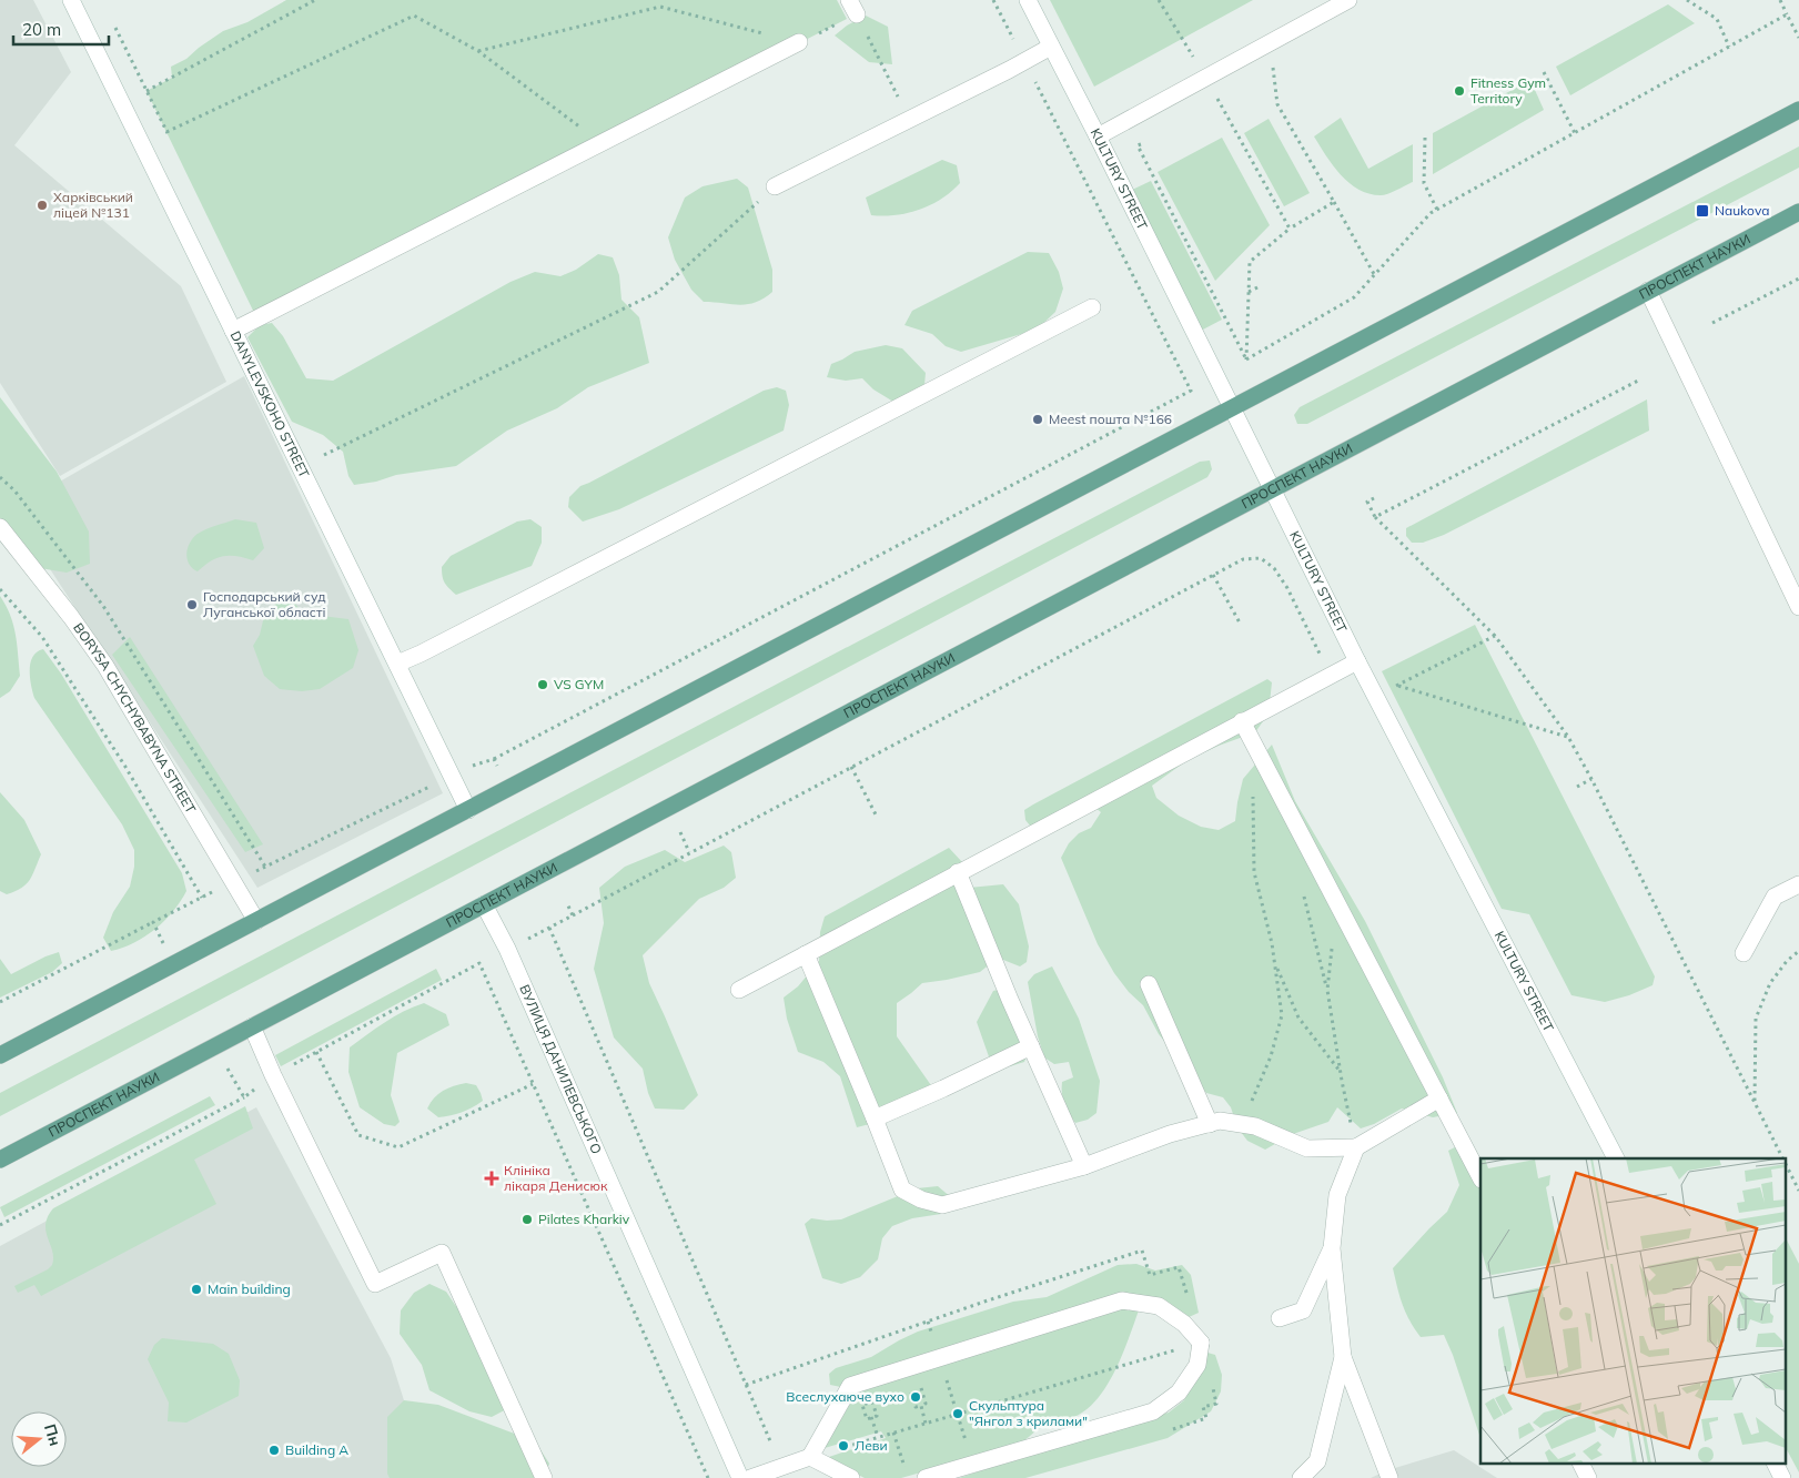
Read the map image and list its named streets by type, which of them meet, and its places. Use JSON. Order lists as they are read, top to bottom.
{
  "streets": {
    "main road": ["ПРОСПЕКТ НАУКИ"],
    "street": [
      "KULTURY STREET",
      "DANYLEVSKOHO STREET",
      "BORYSA CHYCHYBABYNA STREET",
      "ВУЛИЦЯ ДАНИЛЕВСЬКОГО"
    ]
  },
  "crossings": [
    ["KULTURY STREET", "ПРОСПЕКТ НАУКИ"],
    ["ПРОСПЕКТ НАУКИ", "ВУЛИЦЯ ДАНИЛЕВСЬКОГО"]
  ],
  "places": {
    "other": [
      "Fitness Gym Territory",
      "Харківський ліцей №131",
      "Meest пошта №166",
      "Господарський суд Луганської області",
      "VS GYM",
      "Pilates Kharkiv",
      "Main building",
      "Всеслухаюче вухо",
      "Скульптура \"Янгол з крилами\"",
      "Леви",
      "Building A"
    ],
    "transit": ["Naukova"],
    "health": ["Клініка лікаря Денисюк"]
  },
  "scale_bar": "20 m",
  "north": "right"
}
